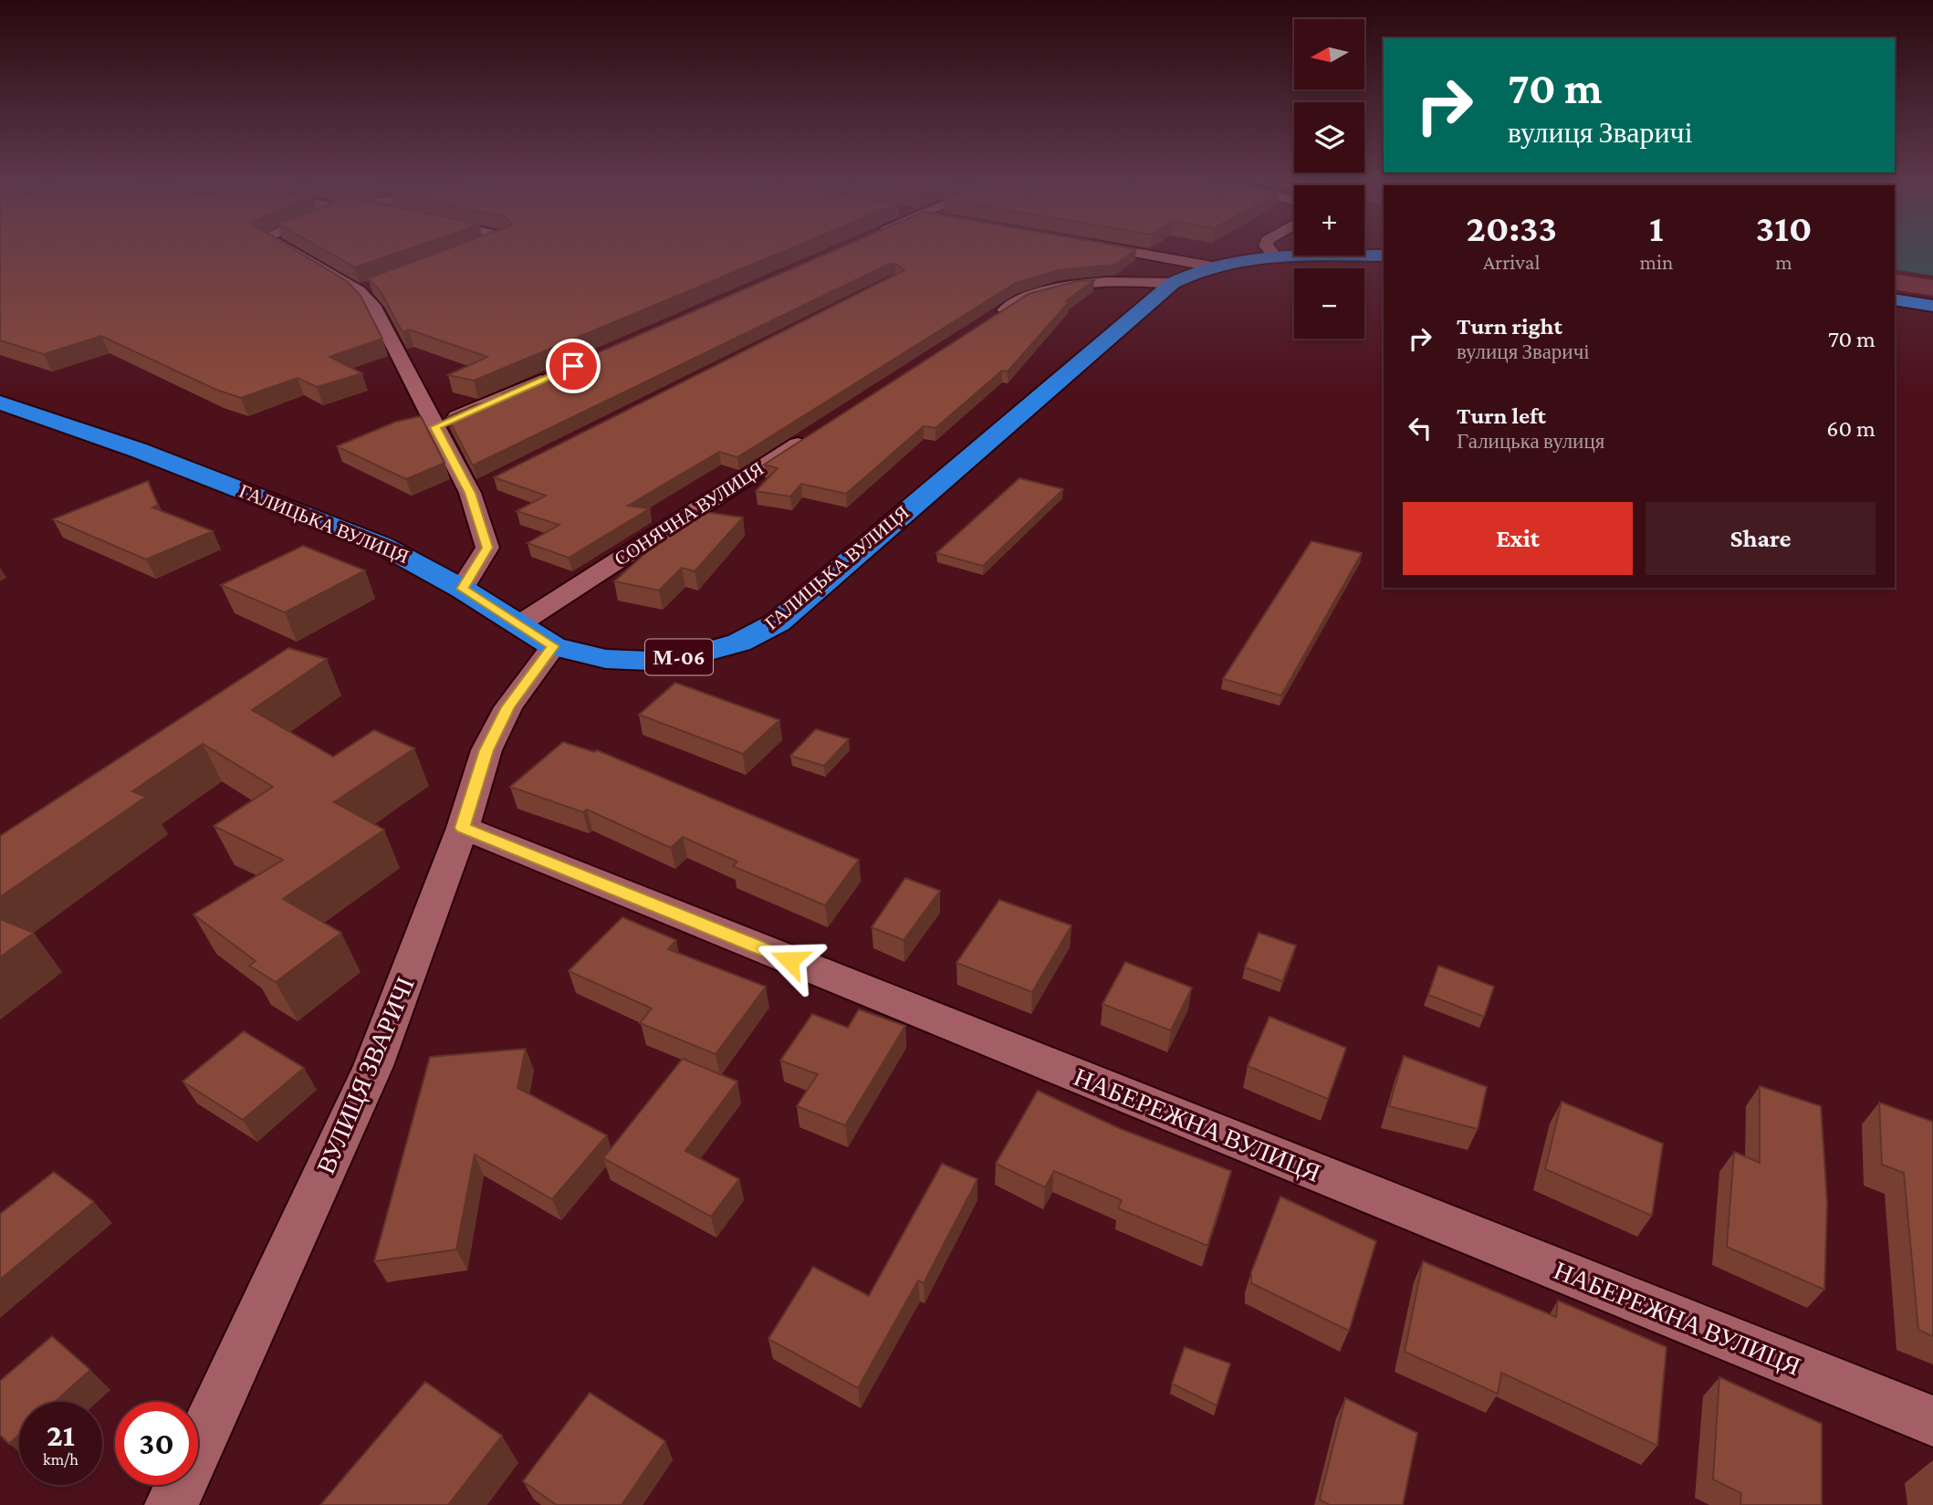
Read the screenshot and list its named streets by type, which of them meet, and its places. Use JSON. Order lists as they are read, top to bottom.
{
  "streets": {
    "highway": ["ГАЛИЦЬКА ВУЛИЦЯ", "М-06"],
    "street": ["СОНЯЧНА ВУЛИЦЯ", "ВУЛИЦЯ ЗВАРИЧІ", "НАБЕРЕЖНА ВУЛИЦЯ"]
  },
  "crossings": [
    ["СОНЯЧНА ВУЛИЦЯ", "ГАЛИЦЬКА ВУЛИЦЯ"],
    ["ГАЛИЦЬКА ВУЛИЦЯ", "М-06"],
    ["ГАЛИЦЬКА ВУЛИЦЯ", "ВУЛИЦЯ ЗВАРИЧІ"],
    ["ВУЛИЦЯ ЗВАРИЧІ", "НАБЕРЕЖНА ВУЛИЦЯ"]
  ],
  "north": "left",
  "page": {
    "map_buttons": ["+", "−"],
    "turn": ["70 m", "вулиця Зваричі"],
    "eta": [
      "20:33",
      "Arrival",
      "1",
      "min",
      "310",
      "m"
    ],
    "list": [
      {
        "name": "Turn right",
        "note": "вулиця Зваричі",
        "value": "70 m"
      },
      {
        "name": "Turn left",
        "note": "Галицька вулиця",
        "value": "60 m"
      }
    ],
    "buttons": ["Exit", "Share"],
    "speed": "21 km/h",
    "limit": "30"
  }
}
